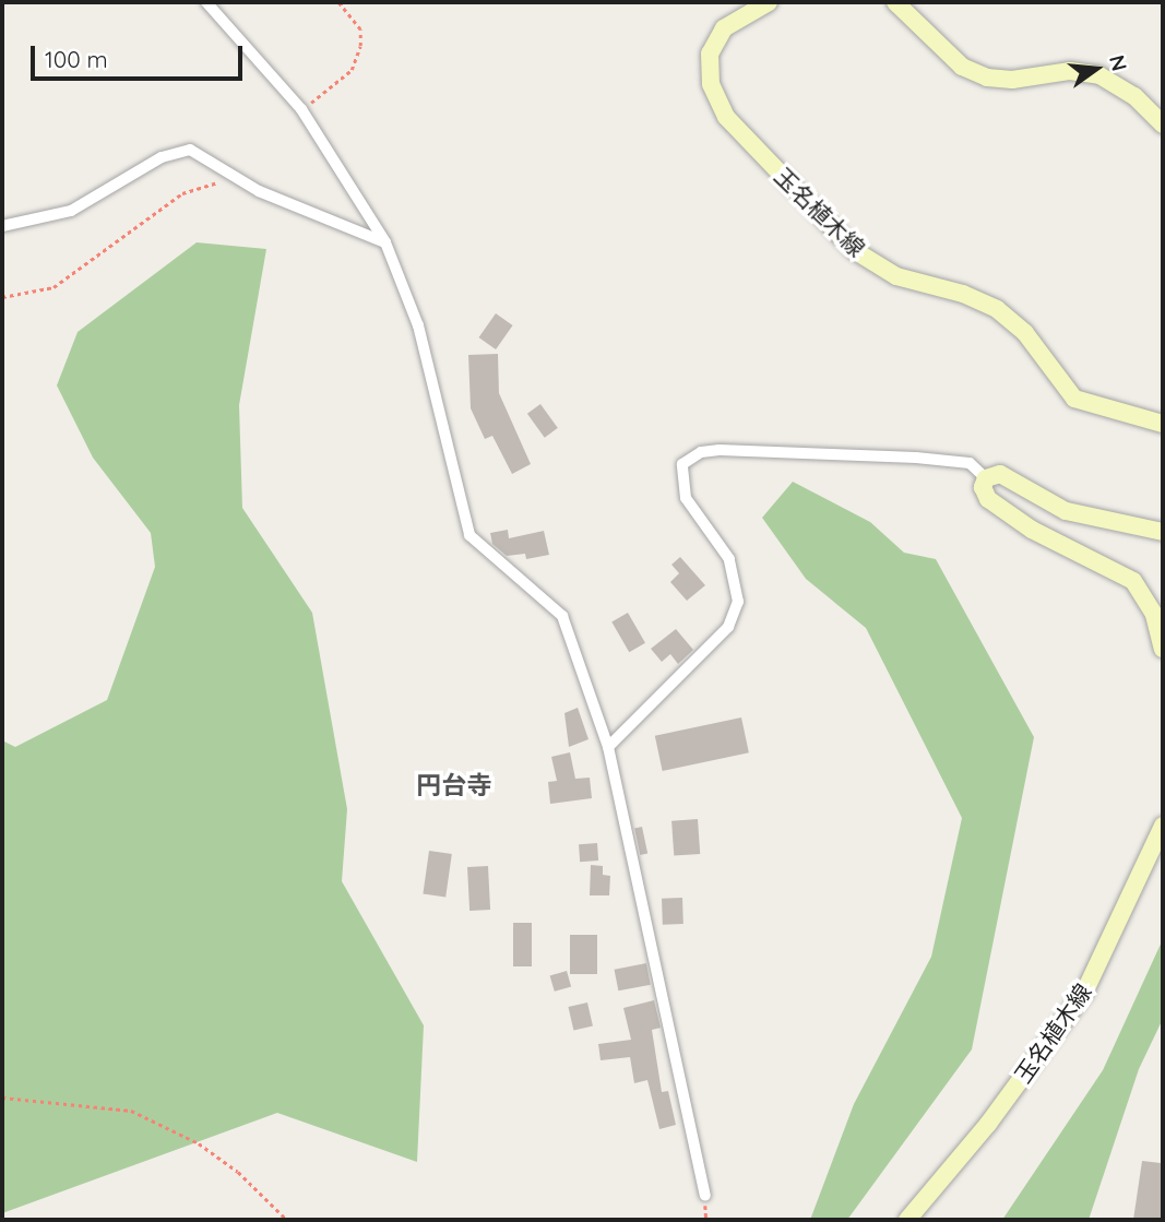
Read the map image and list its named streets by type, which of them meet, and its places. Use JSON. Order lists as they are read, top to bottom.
{
  "streets": {
    "main road": ["玉名植木線"]
  },
  "districts": ["円台寺"],
  "scale_bar": "100 m",
  "north": "right"
}
